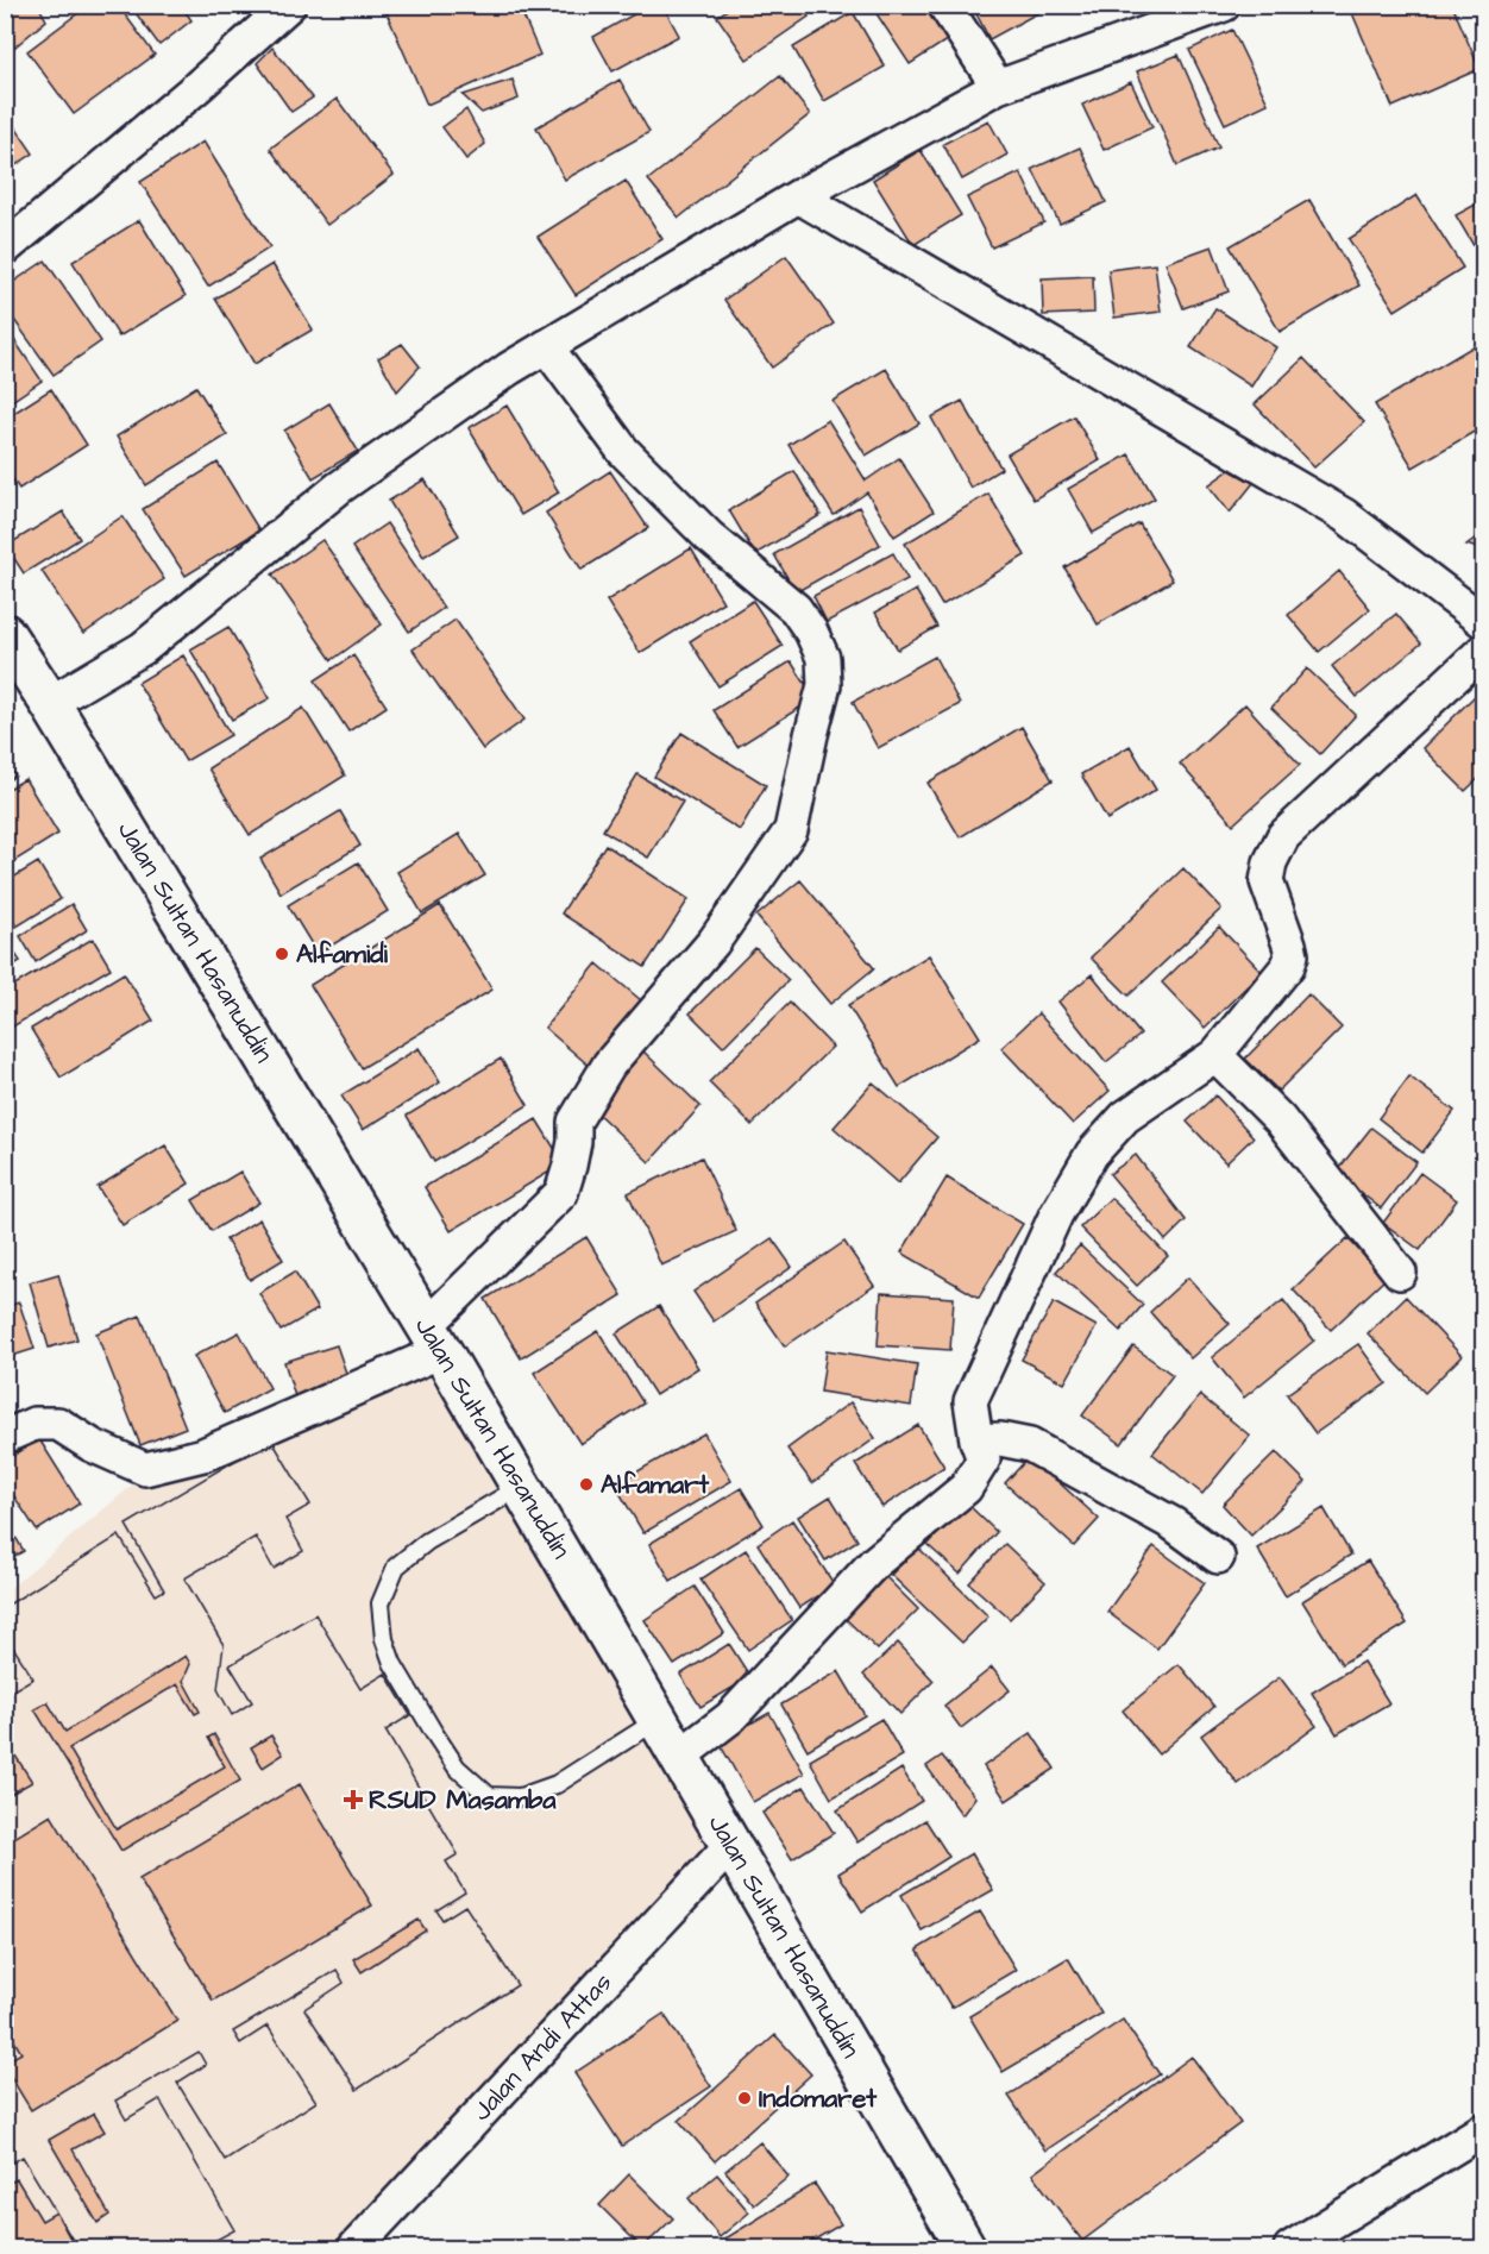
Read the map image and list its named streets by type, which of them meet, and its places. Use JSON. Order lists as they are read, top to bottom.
{
  "streets": {
    "highway": ["Jalan Sultan Hasanuddin"],
    "street": ["Jalan Andi Attas"]
  },
  "crossings": [
    ["Jalan Sultan Hasanuddin", "Jalan Andi Attas"]
  ],
  "places": {
    "other": ["Alfamidi", "Alfamart", "Indomaret"],
    "health": ["RSUD Masamba"]
  }
}
